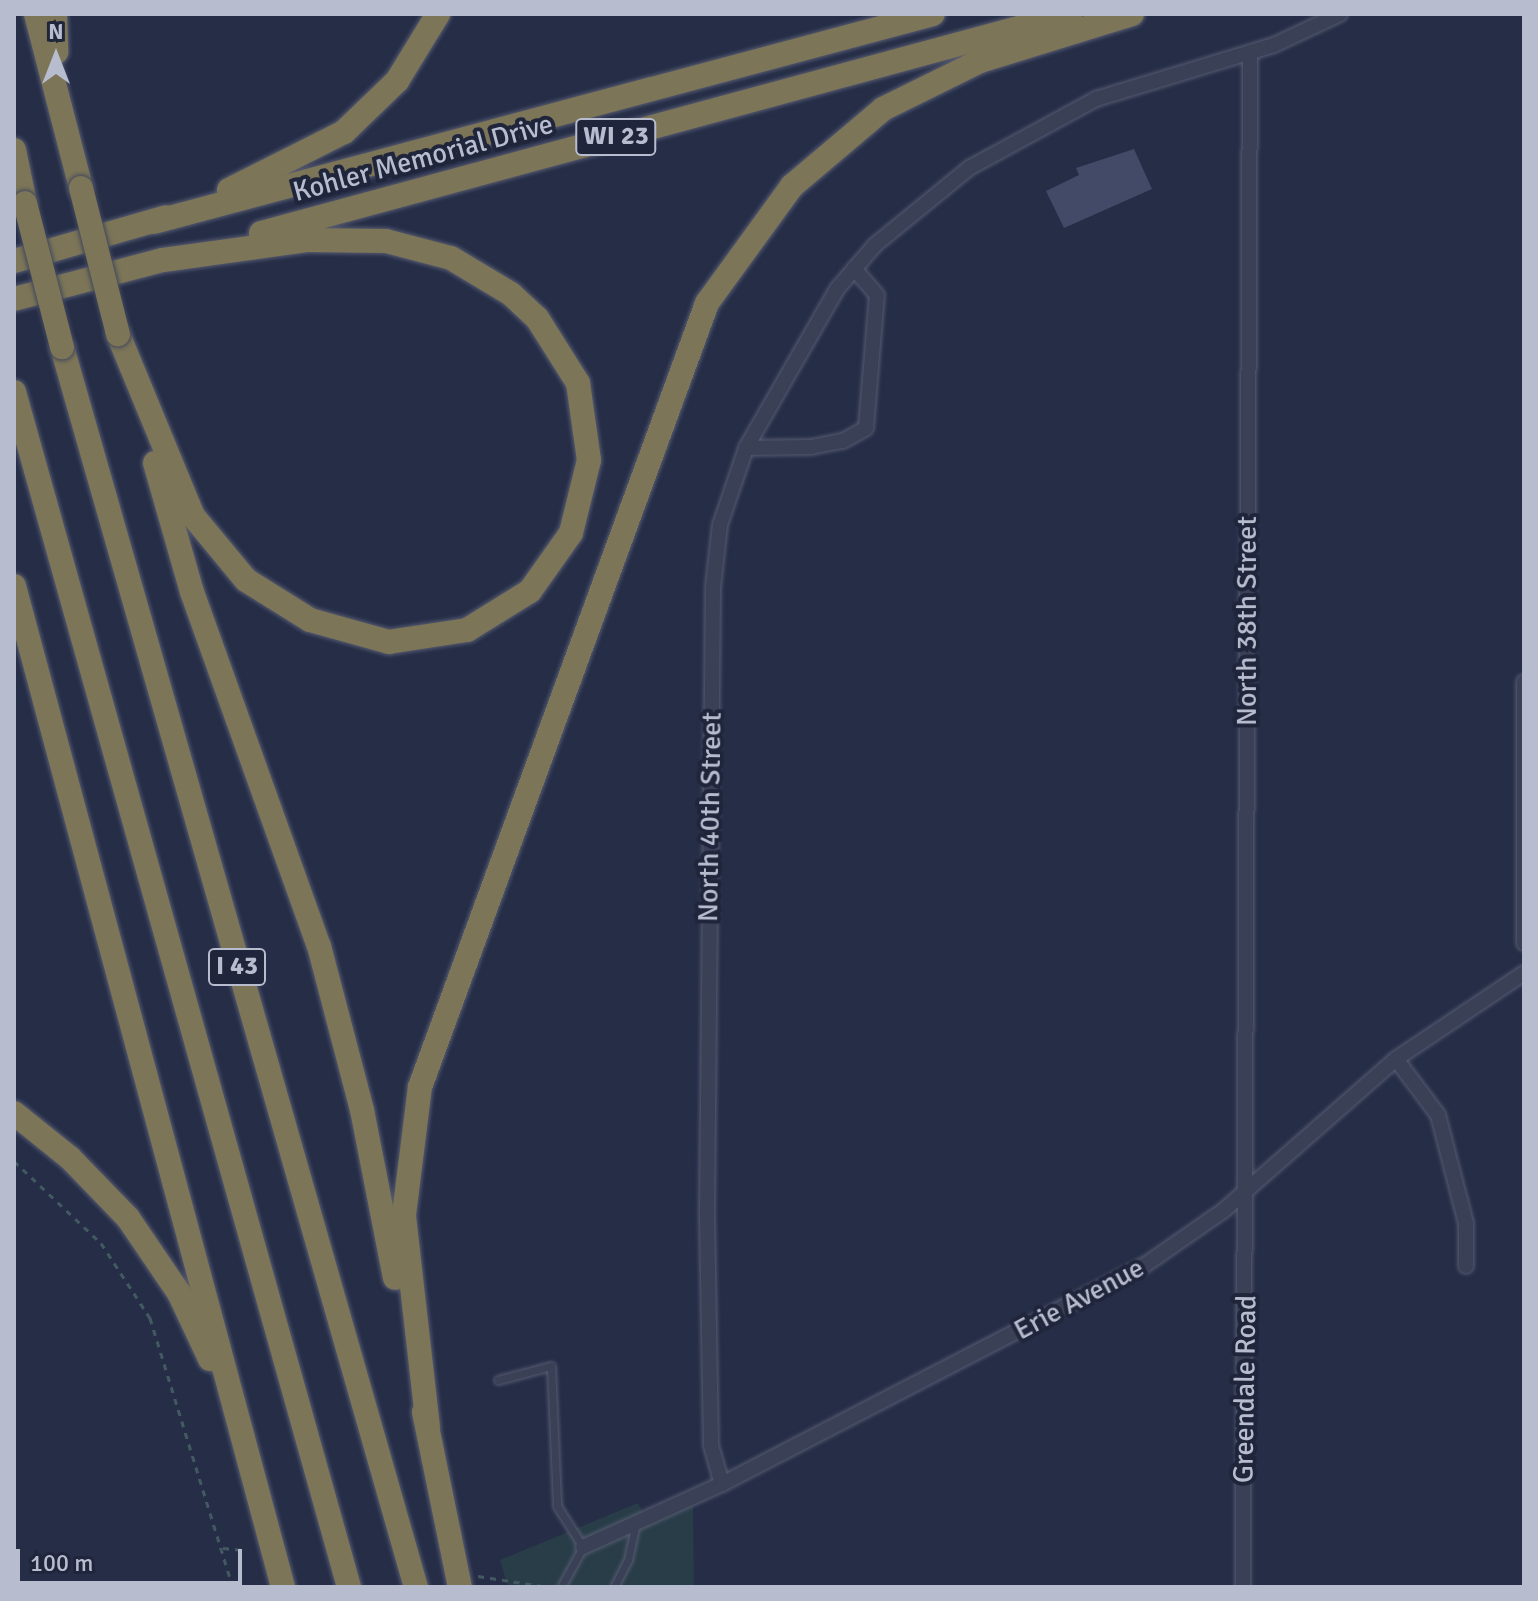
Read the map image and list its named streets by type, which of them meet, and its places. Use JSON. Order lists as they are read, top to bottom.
{
  "streets": {
    "highway": ["WI 23", "Kohler Memorial Drive", "I 43"],
    "street": [
      "North 38th Street",
      "North 40th Street",
      "Erie Avenue",
      "Greendale Road"
    ]
  },
  "crossings": [
    ["WI 23", "Kohler Memorial Drive"],
    ["North 38th Street", "North 40th Street"],
    ["North 38th Street", "Erie Avenue"],
    ["North 38th Street", "Greendale Road"],
    ["North 40th Street", "Erie Avenue"],
    ["Erie Avenue", "Greendale Road"]
  ],
  "scale_bar": "100 m",
  "north": "top"
}
